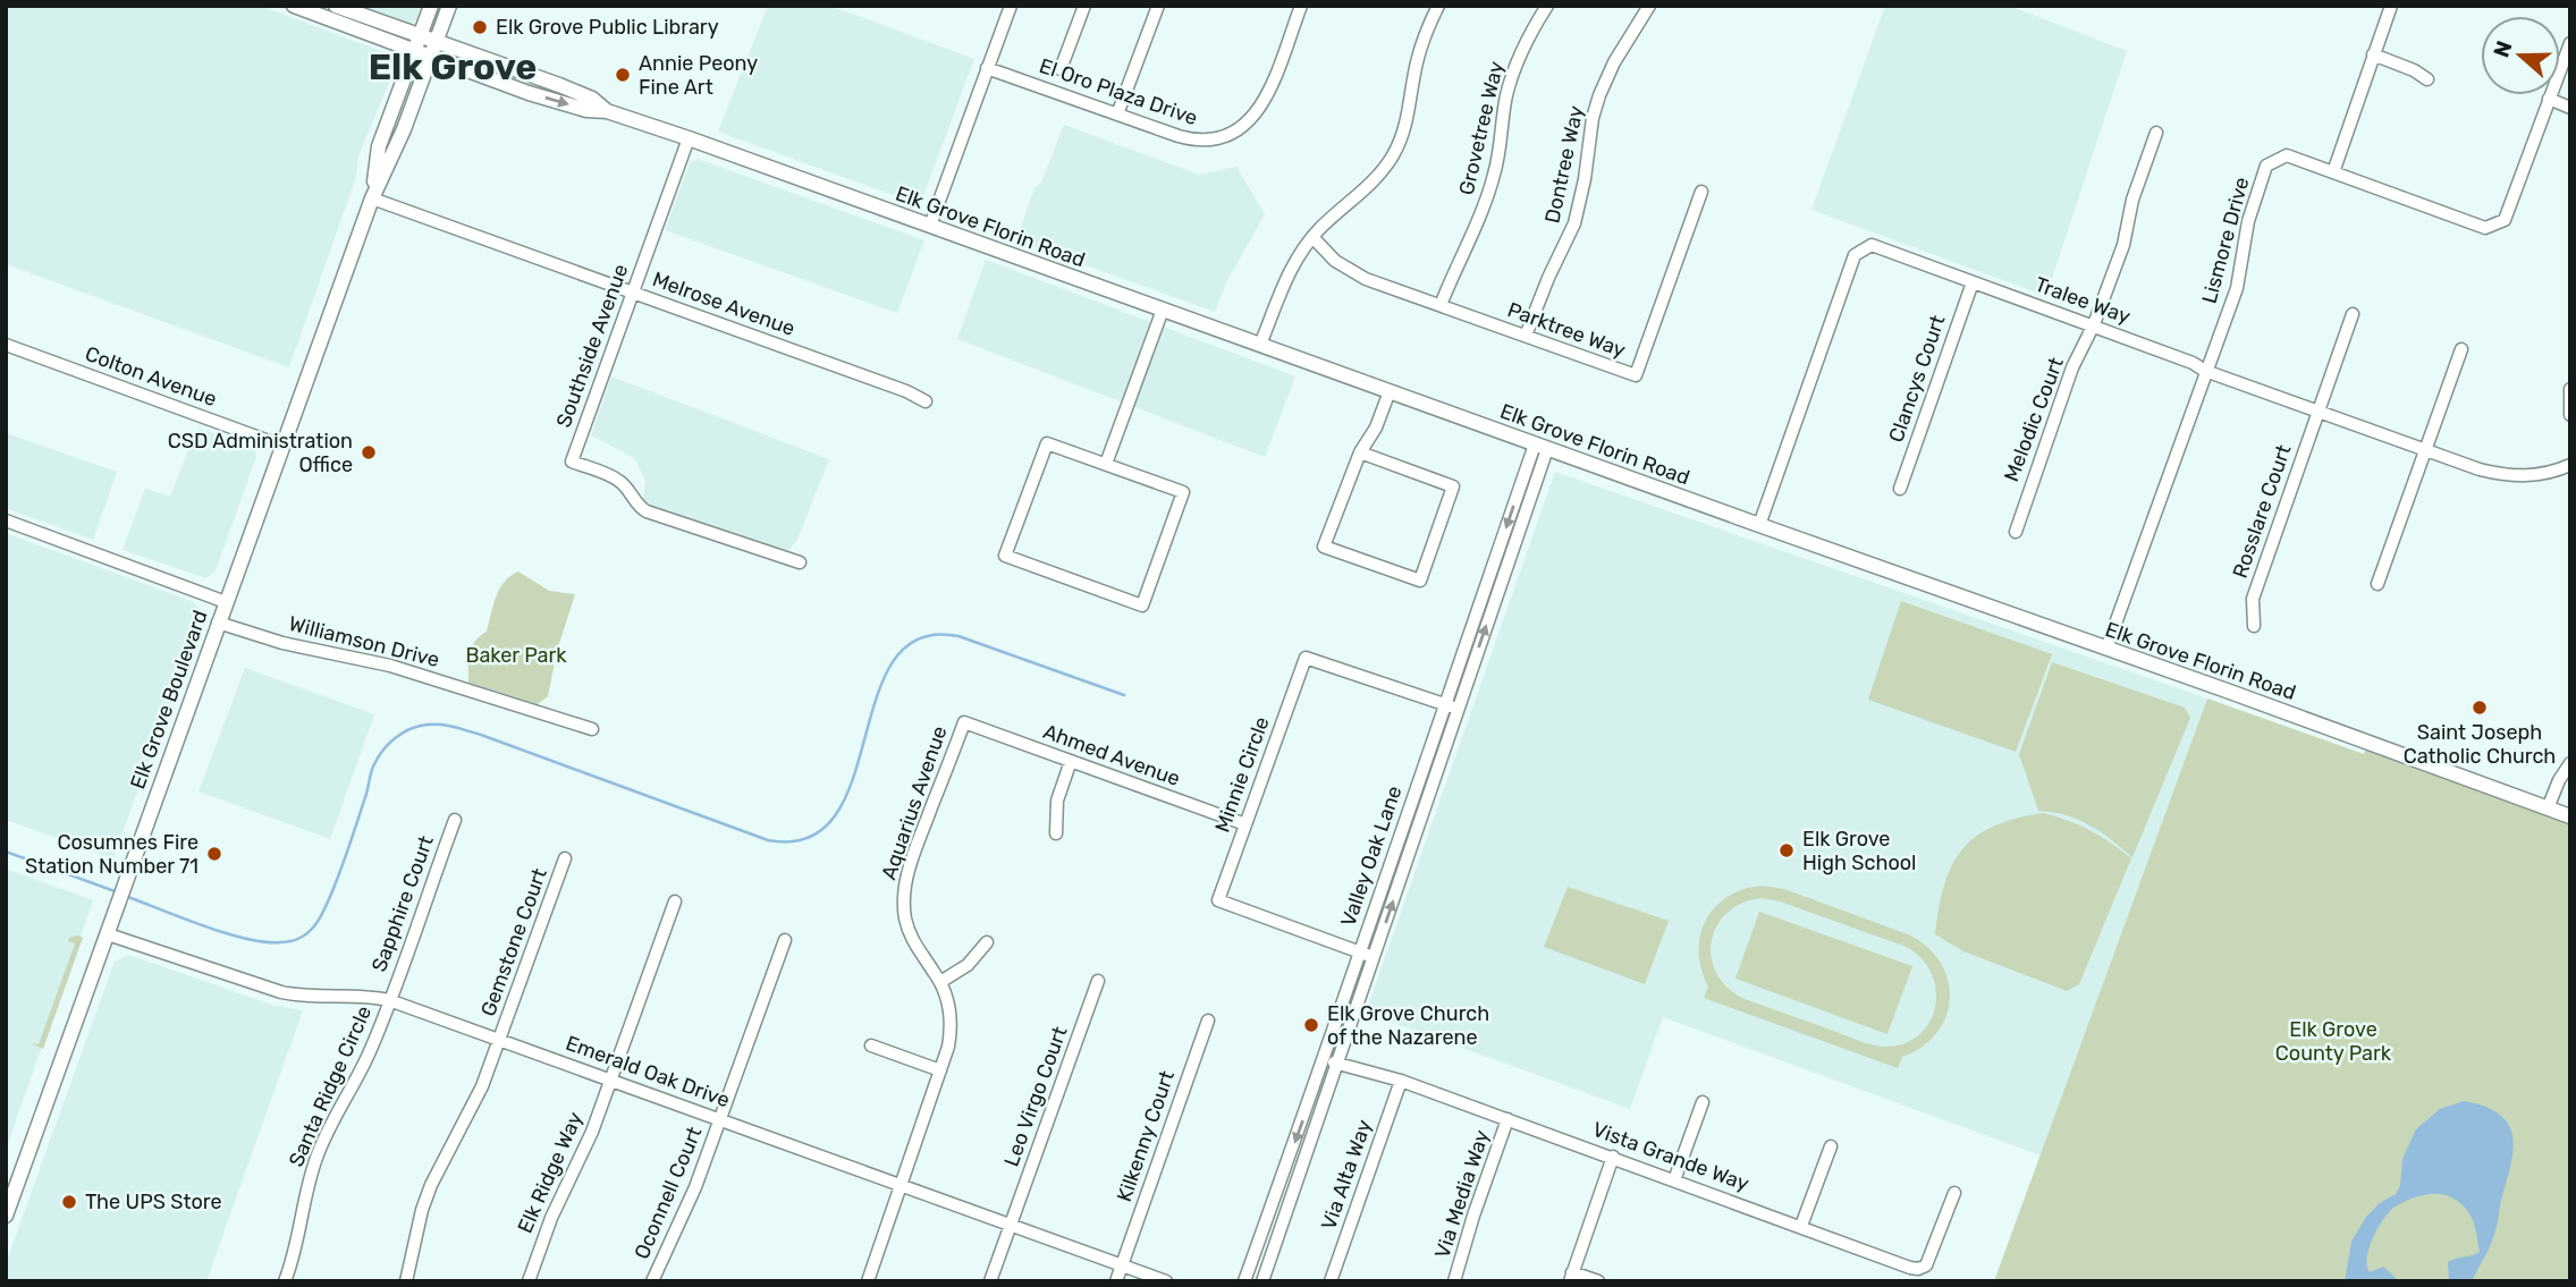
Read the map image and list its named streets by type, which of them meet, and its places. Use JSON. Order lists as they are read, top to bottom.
{
  "streets": {
    "main road": ["Elk Grove Florin Road", "Elk Grove Boulevard"],
    "street": [
      "El Oro Plaza Drive",
      "Grovetree Way",
      "Dontree Way",
      "Lismore Drive",
      "Tralee Way",
      "Melrose Avenue",
      "Parktree Way",
      "Southside Avenue",
      "Colton Avenue",
      "Clancys Court",
      "Melodic Court",
      "Rosslare Court",
      "Williamson Drive",
      "Ahmed Avenue",
      "Minnie Circle",
      "Aquarius Avenue",
      "Valley Oak Lane",
      "Sapphire Court",
      "Gemstone Court",
      "Emerald Oak Drive",
      "Santa Ridge Circle",
      "Leo Virgo Court",
      "Kilkenny Court",
      "Vista Grande Way",
      "Elk Ridge Way",
      "Via Alta Way",
      "Oconnell Court",
      "Via Media Way"
    ]
  },
  "crossings": [
    ["Grovetree Way", "Parktree Way"],
    ["Dontree Way", "Parktree Way"],
    ["Elk Grove Florin Road", "Lismore Drive"],
    ["Elk Grove Florin Road", "Tralee Way"],
    ["Elk Grove Florin Road", "Southside Avenue"],
    ["Elk Grove Florin Road", "Elk Grove Boulevard"],
    ["Elk Grove Florin Road", "Valley Oak Lane"],
    ["Lismore Drive", "Tralee Way"],
    ["Tralee Way", "Clancys Court"],
    ["Tralee Way", "Melodic Court"],
    ["Tralee Way", "Rosslare Court"],
    ["Melrose Avenue", "Southside Avenue"],
    ["Melrose Avenue", "Elk Grove Boulevard"],
    ["Colton Avenue", "Elk Grove Boulevard"],
    ["Williamson Drive", "Elk Grove Boulevard"],
    ["Elk Grove Boulevard", "Emerald Oak Drive"],
    ["Ahmed Avenue", "Minnie Circle"],
    ["Ahmed Avenue", "Aquarius Avenue"],
    ["Minnie Circle", "Valley Oak Lane"],
    ["Aquarius Avenue", "Emerald Oak Drive"],
    ["Valley Oak Lane", "Vista Grande Way"],
    ["Sapphire Court", "Emerald Oak Drive"],
    ["Sapphire Court", "Santa Ridge Circle"],
    ["Gemstone Court", "Emerald Oak Drive"],
    ["Emerald Oak Drive", "Santa Ridge Circle"],
    ["Emerald Oak Drive", "Leo Virgo Court"],
    ["Emerald Oak Drive", "Kilkenny Court"],
    ["Emerald Oak Drive", "Elk Ridge Way"],
    ["Emerald Oak Drive", "Oconnell Court"],
    ["Vista Grande Way", "Via Alta Way"],
    ["Vista Grande Way", "Via Media Way"]
  ],
  "districts": ["Elk Grove"],
  "parks": ["Baker Park", "Elk Grove County Park"],
  "places": [
    "Elk Grove Public Library",
    "Annie Peony Fine Art",
    "CSD Administration Office",
    "Saint Joseph Catholic Church",
    "Elk Grove High School",
    "Cosumnes Fire Station Number 71",
    "Elk Grove Church of the Nazarene",
    "The UPS Store"
  ],
  "north": "left"
}
